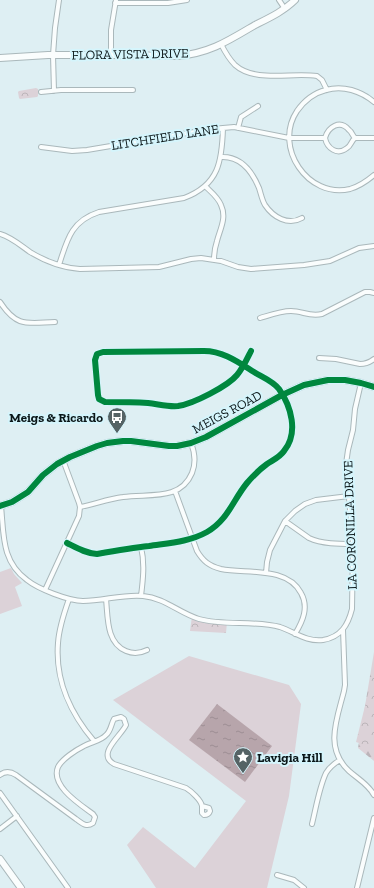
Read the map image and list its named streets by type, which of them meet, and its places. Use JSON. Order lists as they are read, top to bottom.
{
  "streets": {
    "main road": ["FLORA VISTA DRIVE", "MEIGS ROAD"],
    "street": ["LITCHFIELD LANE", "LA CORONILLA DRIVE"]
  },
  "crossings": [
    ["MEIGS ROAD", "LA CORONILLA DRIVE"]
  ],
  "places": {
    "bus stop": ["Meigs & Ricardo"],
    "place": ["Lavigia Hill"]
  }
}
